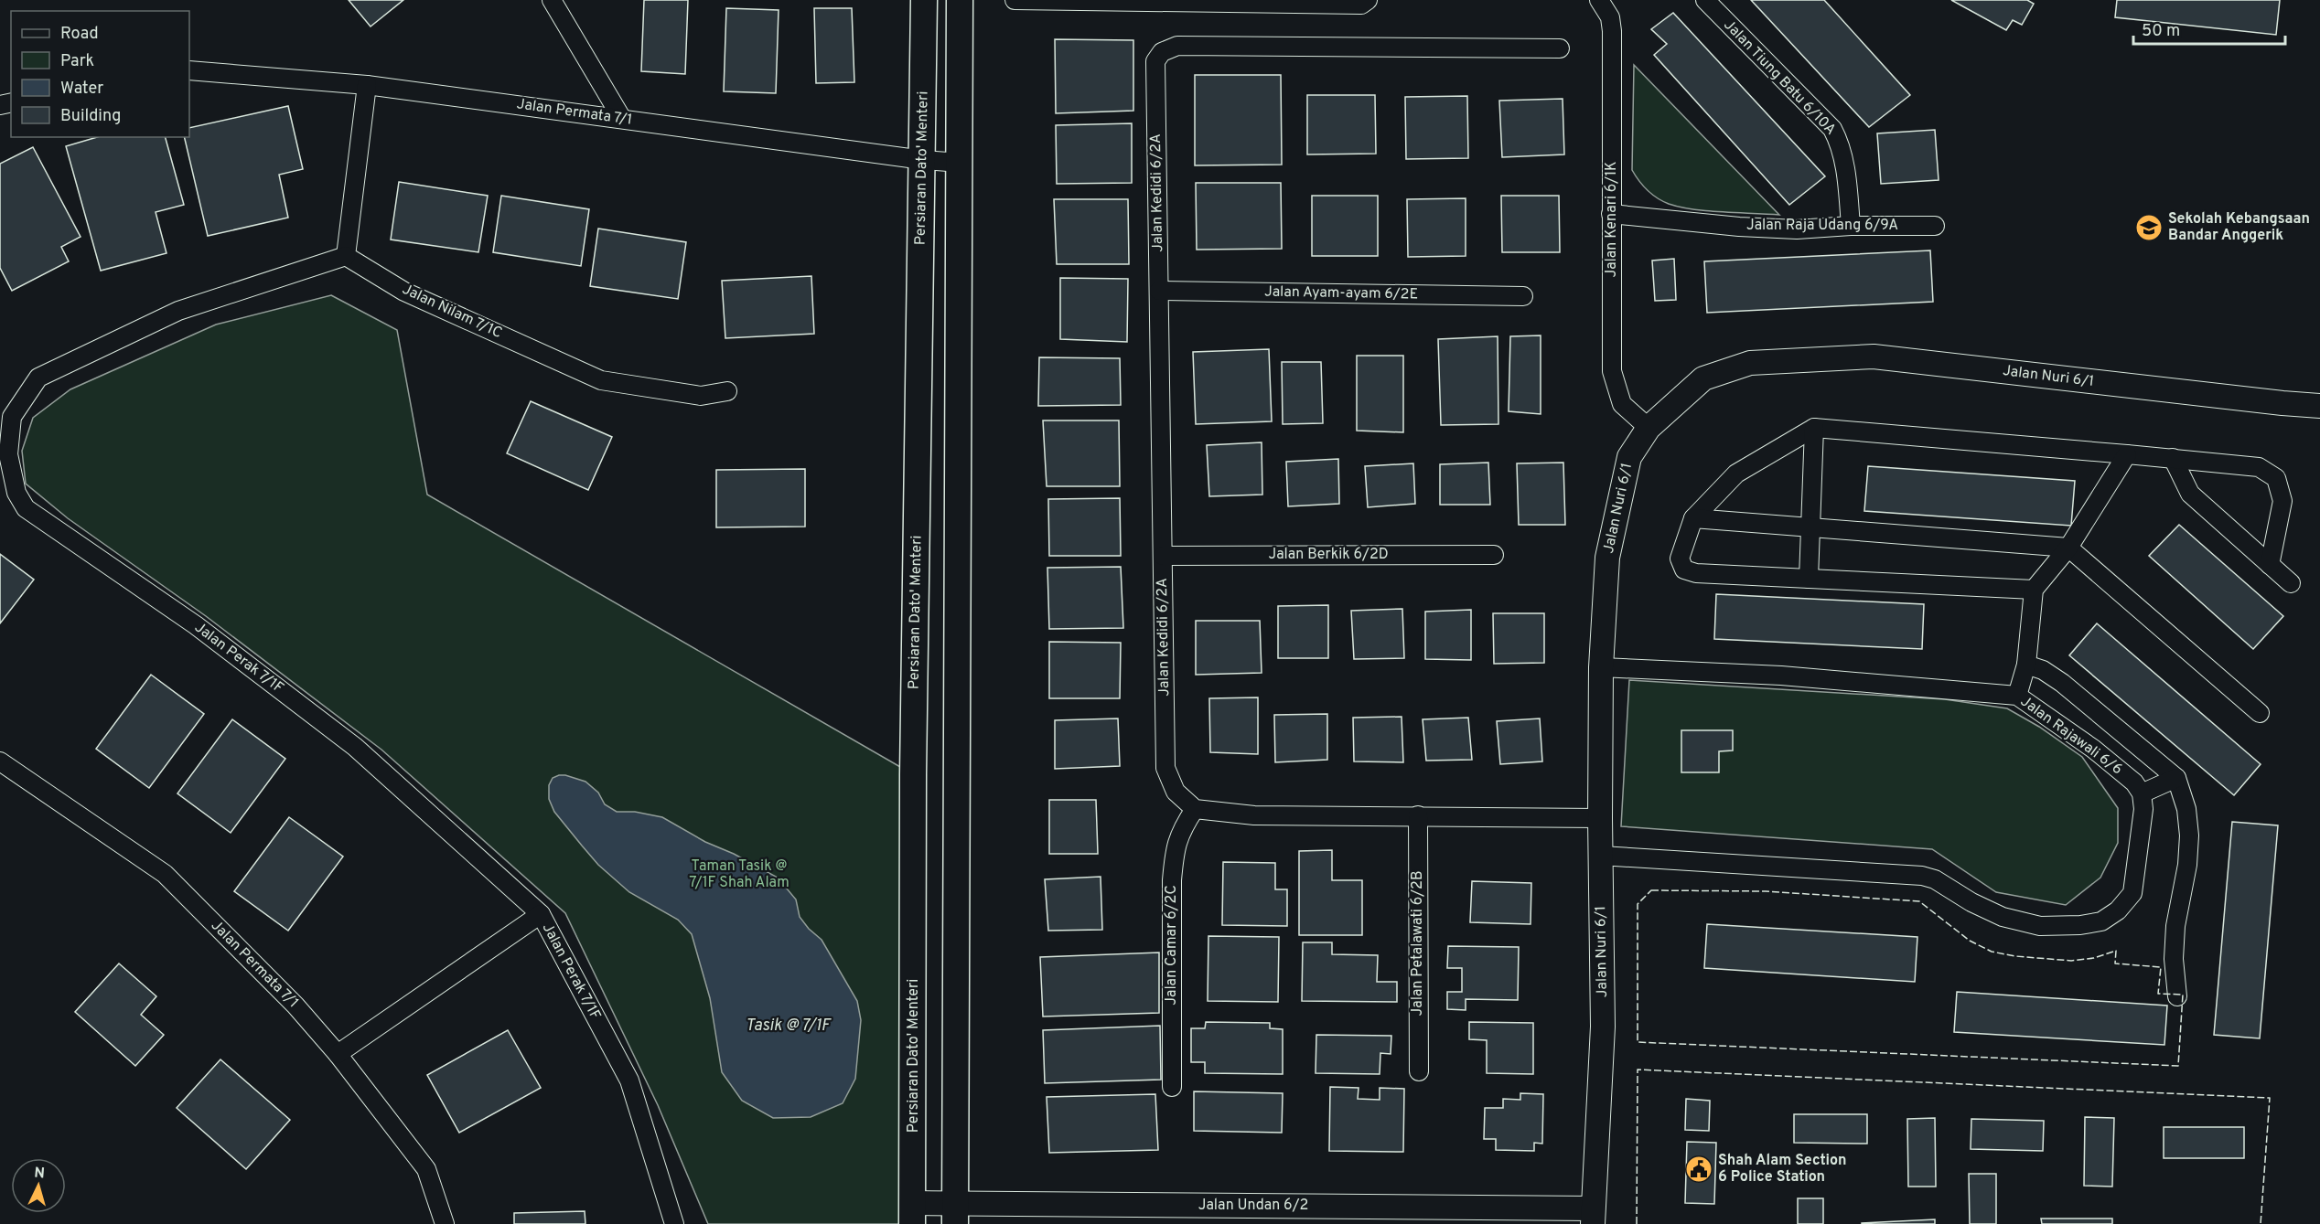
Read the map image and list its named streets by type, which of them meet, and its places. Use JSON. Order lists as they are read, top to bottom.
{
  "streets": {
    "main road": ["Persiaran Dato' Menteri"],
    "street": [
      "Jalan Tiung Batu 6/10A",
      "Jalan Permata 7/1",
      "Jalan Kedidi 6/2A",
      "Jalan Kenari 6/1K",
      "Jalan Raja Udang 6/9A",
      "Jalan Ayam-ayam 6/2E",
      "Jalan Nilam 7/1C",
      "Jalan Nuri 6/1",
      "Jalan Berkik 6/2D",
      "Jalan Perak 7/1F",
      "Jalan Rajawali 6/6",
      "Jalan Petalawati 6/2B",
      "Jalan Camar 6/2C",
      "Jalan Undan 6/2"
    ]
  },
  "crossings": [
    ["Jalan Tiung Batu 6/10A", "Jalan Raja Udang 6/9A"],
    ["Jalan Permata 7/1", "Persiaran Dato' Menteri"],
    ["Persiaran Dato' Menteri", "Jalan Undan 6/2"],
    ["Jalan Kedidi 6/2A", "Jalan Ayam-ayam 6/2E"],
    ["Jalan Kedidi 6/2A", "Jalan Berkik 6/2D"],
    ["Jalan Kedidi 6/2A", "Jalan Camar 6/2C"],
    ["Jalan Kenari 6/1K", "Jalan Raja Udang 6/9A"],
    ["Jalan Kenari 6/1K", "Jalan Nuri 6/1"],
    ["Jalan Nilam 7/1C", "Jalan Perak 7/1F"],
    ["Jalan Nuri 6/1", "Jalan Rajawali 6/6"],
    ["Jalan Nuri 6/1", "Jalan Undan 6/2"]
  ],
  "water": ["Tasik @ 7/1F"],
  "parks": ["Taman Tasik @ 7/1F Shah Alam"],
  "places": {
    "school or university": ["Sekolah Kebangsaan Bandar Anggerik"],
    "public building": ["Shah Alam Section 6 Police Station"]
  },
  "legend": [
    "Road",
    "Park",
    "Water",
    "Building"
  ],
  "scale_bar": "50 m",
  "north": "top"
}
